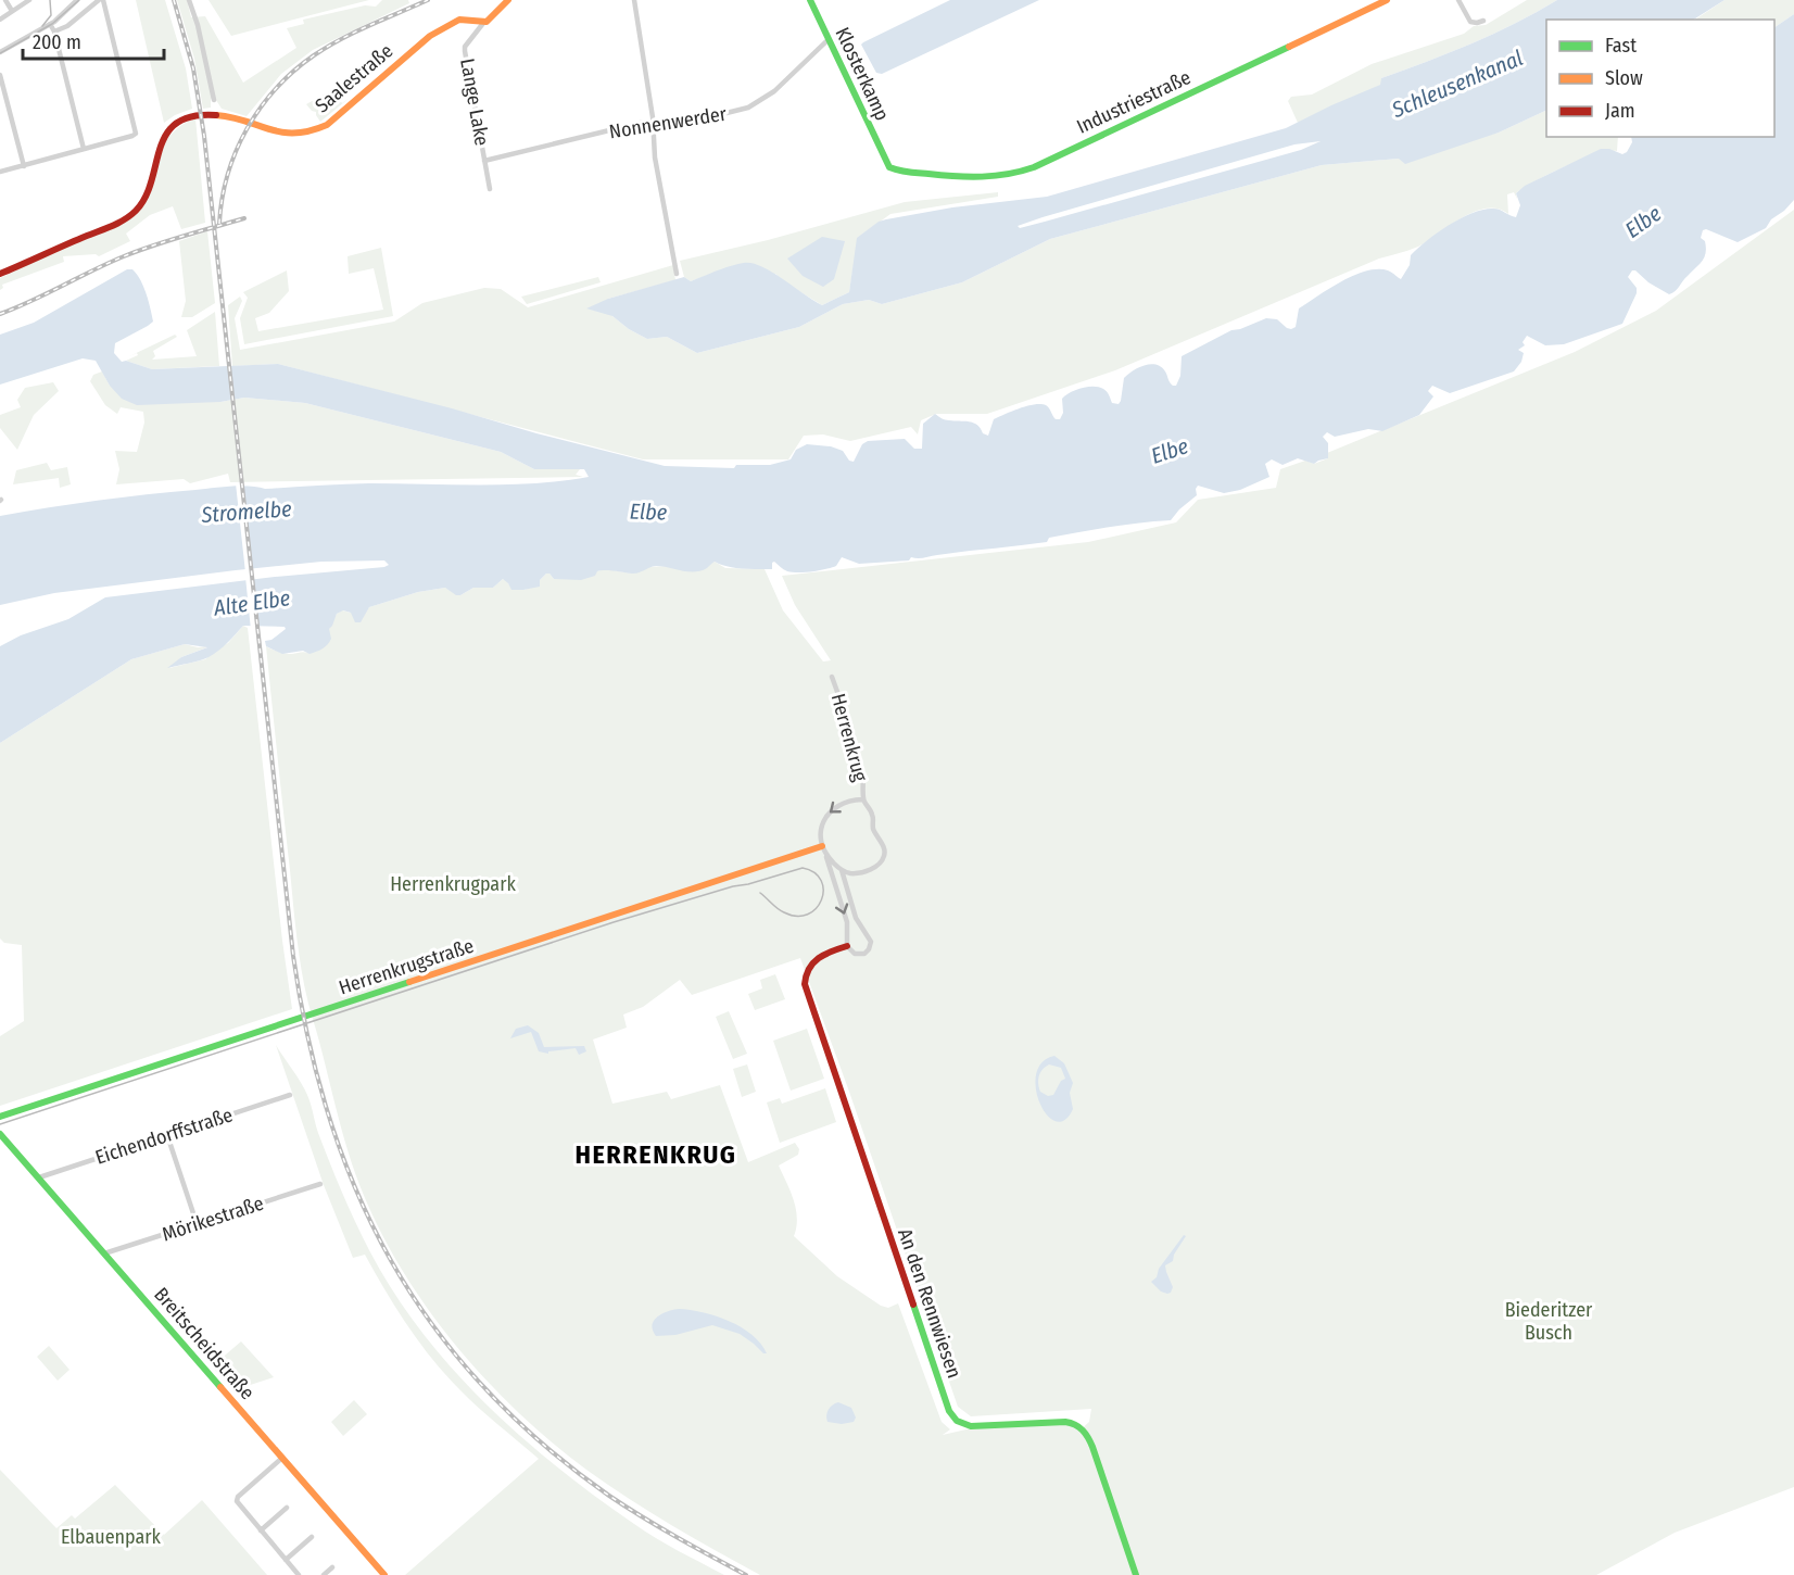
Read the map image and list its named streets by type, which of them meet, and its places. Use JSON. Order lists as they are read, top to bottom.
{
  "streets": {
    "street": [
      "Klosterkamp",
      "Saalestraße",
      "Lange Lake",
      "Industriestraße",
      "Nonnenwerder",
      "Herrenkrug",
      "Herrenkrugstraße",
      "Eichendorffstraße",
      "Mörikestraße",
      "An den Rennwiesen",
      "Breitscheidstraße"
    ]
  },
  "crossings": [
    ["Klosterkamp", "Industriestraße"],
    ["Klosterkamp", "Nonnenwerder"],
    ["Saalestraße", "Lange Lake"],
    ["Lange Lake", "Nonnenwerder"],
    ["Herrenkrug", "Herrenkrugstraße"],
    ["Eichendorffstraße", "Breitscheidstraße"],
    ["Mörikestraße", "Breitscheidstraße"]
  ],
  "districts": ["HERRENKRUG"],
  "water": [
    "Schleusenkanal",
    "Elbe",
    "Stromelbe",
    "Alte Elbe"
  ],
  "parks": ["Herrenkrugpark", "Biederitzer Busch", "Elbauenpark"],
  "legend": ["Fast", "Slow", "Jam"],
  "scale_bar": "200 m"
}
